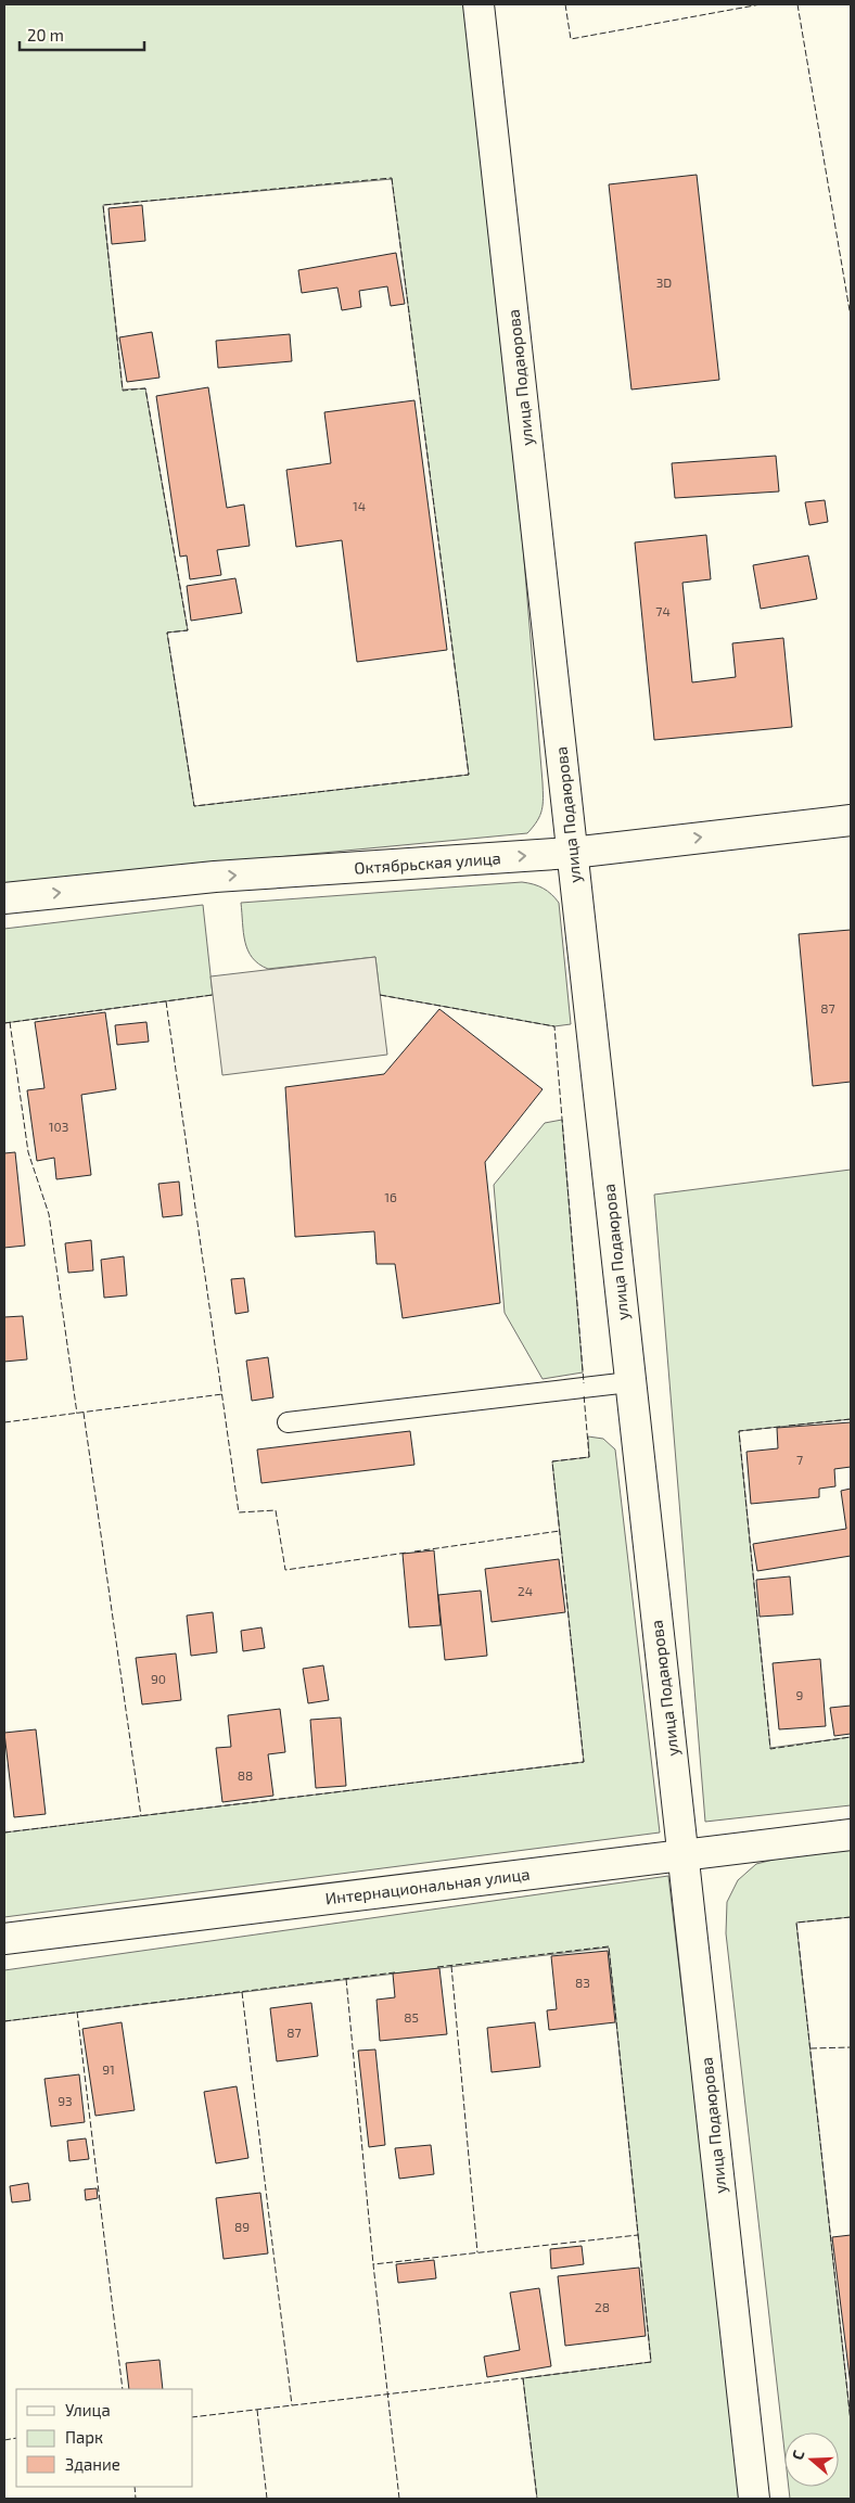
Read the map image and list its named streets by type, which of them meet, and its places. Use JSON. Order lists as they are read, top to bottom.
{
  "streets": {
    "street": ["улица Подаюрова", "Октябрьская улица", "Интернациональная улица"]
  },
  "crossings": [
    ["улица Подаюрова", "Октябрьская улица"],
    ["улица Подаюрова", "Интернациональная улица"]
  ],
  "one_way": ["Октябрьская улица"],
  "house_numbers": [
    "3D",
    "14",
    "74",
    "87",
    "103",
    "16",
    "7",
    "24",
    "90",
    "9",
    "88",
    "83",
    "85",
    "87",
    "91",
    "93",
    "89",
    "28"
  ],
  "legend": ["Улица", "Парк", "Здание"],
  "scale_bar": "20 m",
  "north": "left"
}
